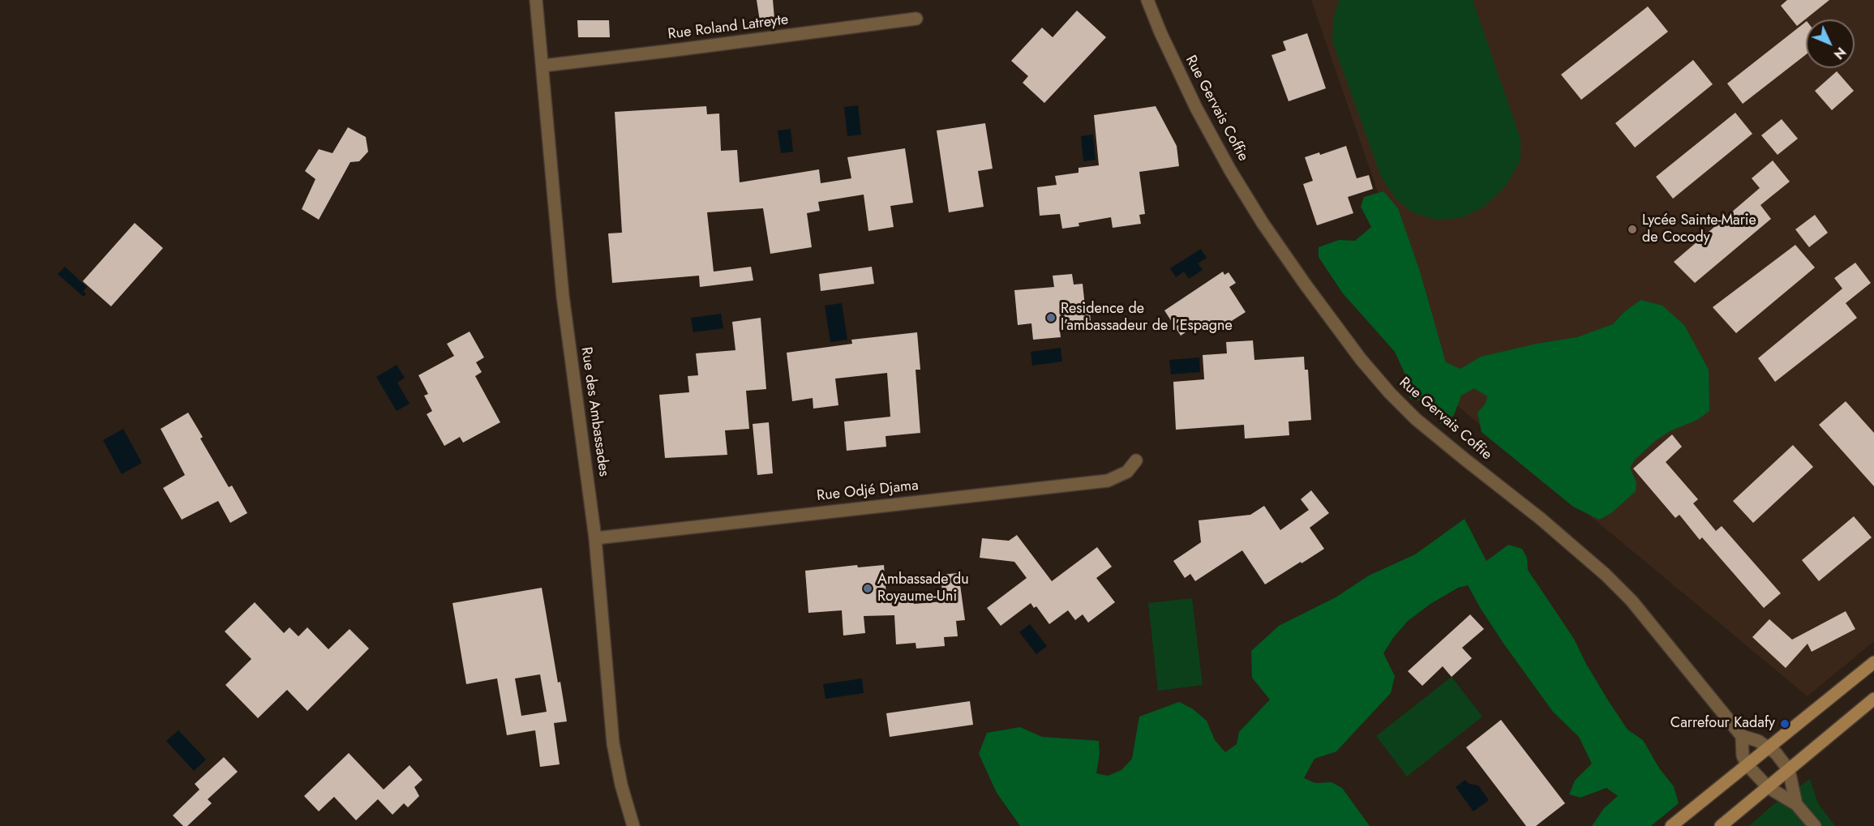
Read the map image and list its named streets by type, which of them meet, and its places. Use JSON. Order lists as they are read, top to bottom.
{
  "streets": {
    "street": [
      "Rue Roland Latreyte",
      "Rue Gervais Coffie",
      "Rue des Ambassades",
      "Rue Odjé Djama"
    ]
  },
  "crossings": [
    ["Rue Roland Latreyte", "Rue des Ambassades"],
    ["Rue des Ambassades", "Rue Odjé Djama"]
  ],
  "places": [
    "Lycée Sainte-Marie de Cocody",
    "Residence de l’ambassadeur de l’Espagne",
    "Ambassade du Royaume-Uni",
    "Carrefour Kadafy"
  ],
  "north": "bottom right"
}
